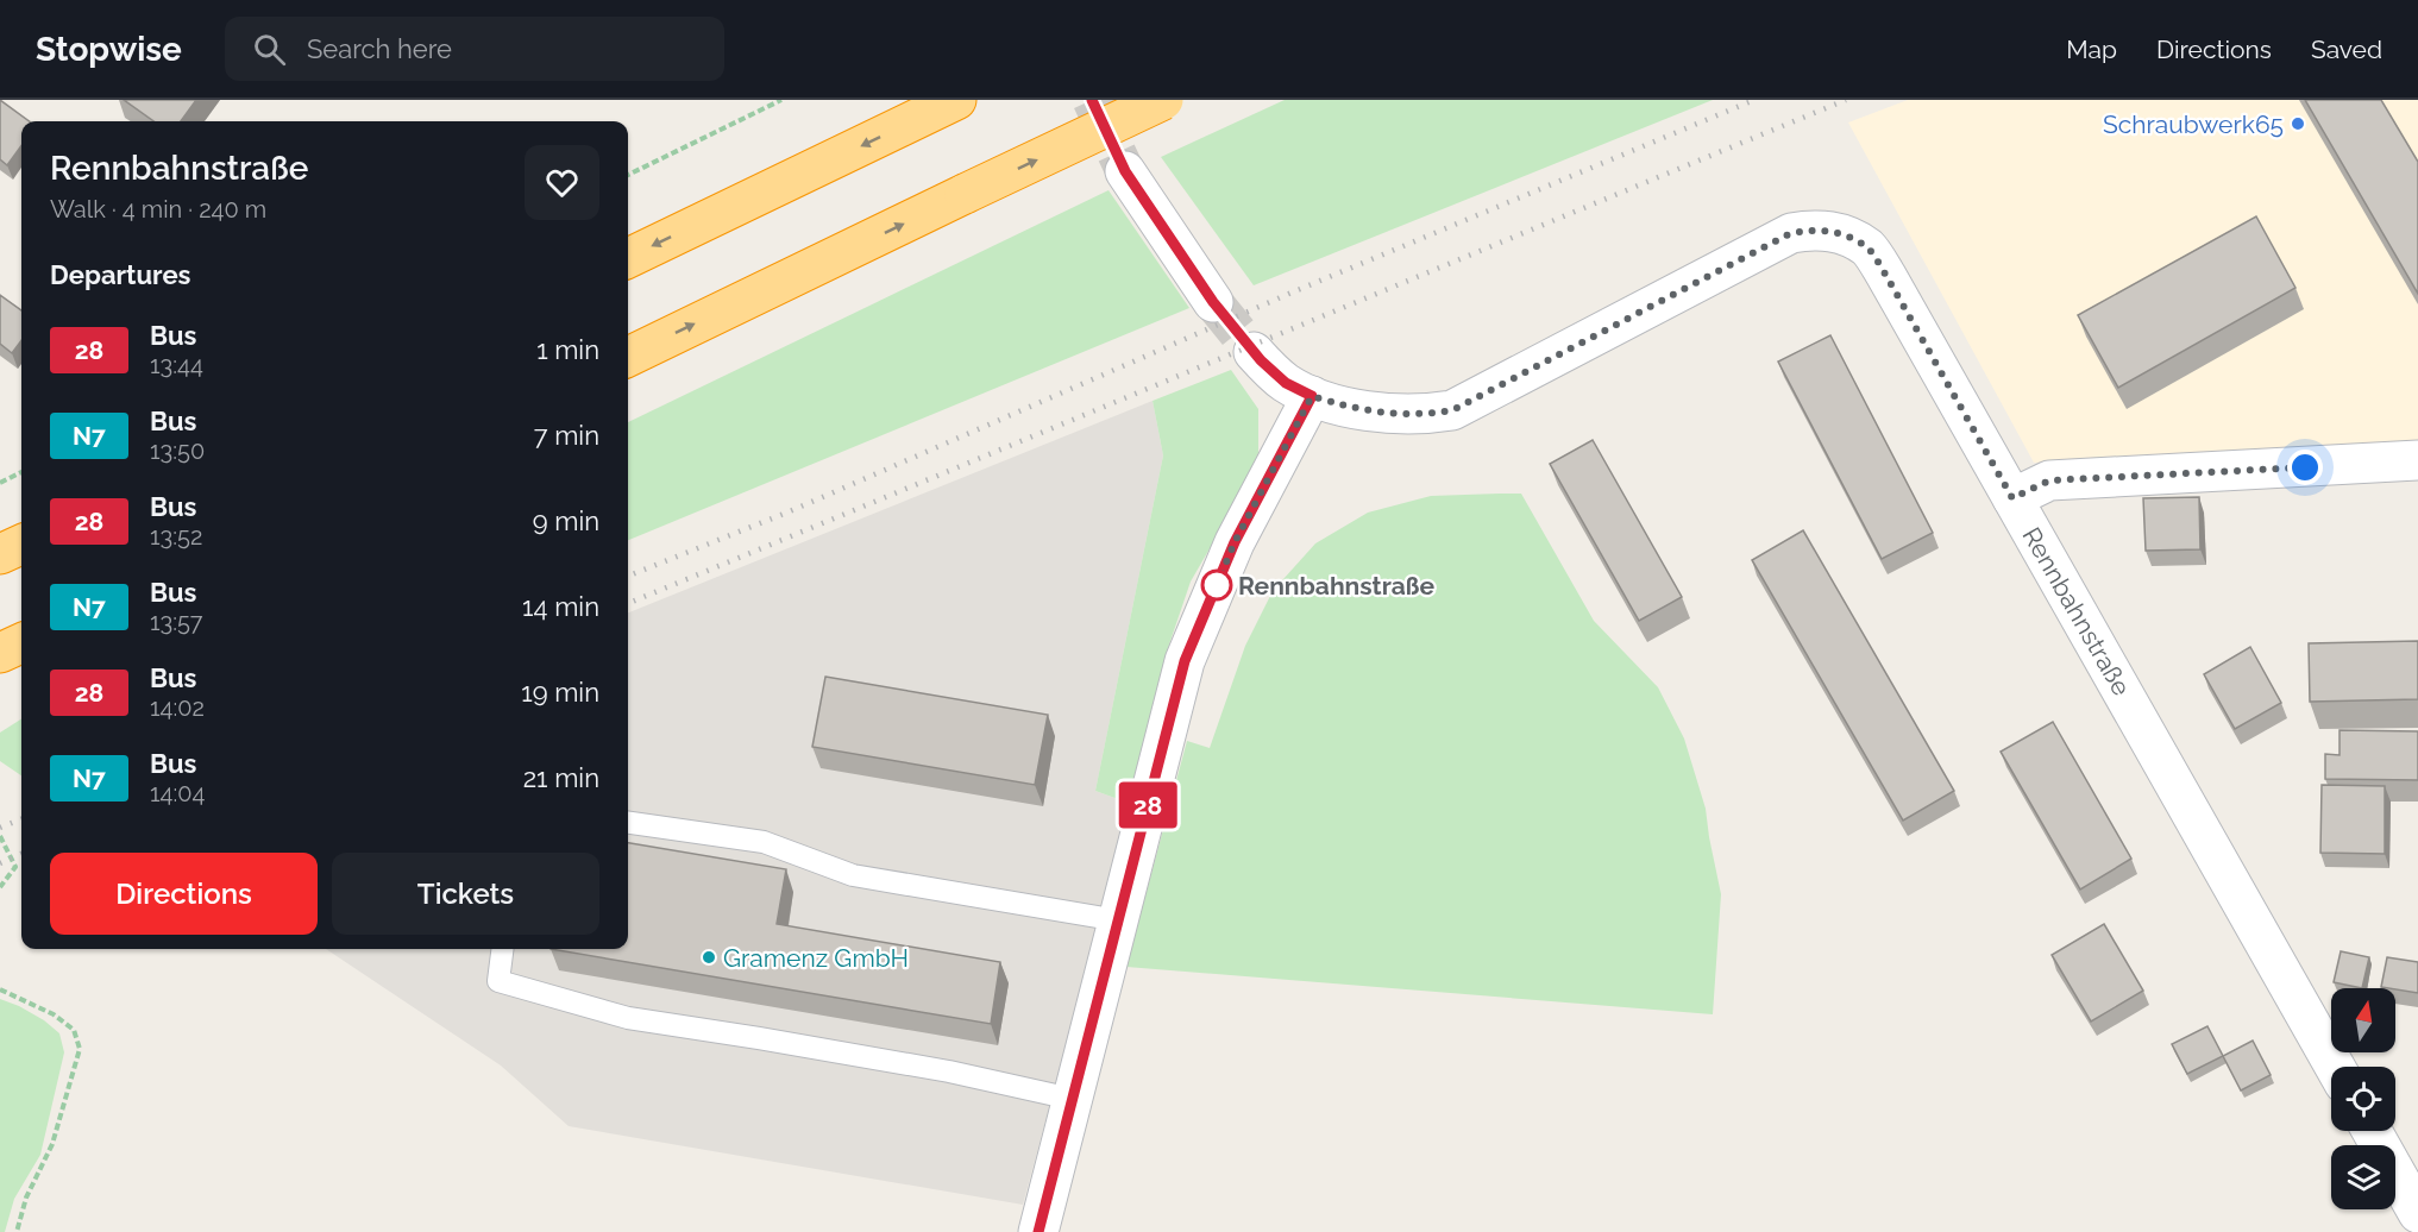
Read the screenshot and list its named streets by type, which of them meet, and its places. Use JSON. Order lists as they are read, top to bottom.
{
  "streets": {
    "street": ["Rennbahnstraße"]
  },
  "places": ["Schraubwerk65", "Rennbahnstraße", "Gramenz GmbH"],
  "lines": ["bus line 28"],
  "north": "top",
  "page": {
    "header": "Stopwise",
    "search": "Search here",
    "nav": ["Map", "Directions", "Saved"],
    "on_map": "28",
    "heading": [
      ["Rennbahnstraße", "Walk · 4 min · 240 m"],
      "Departures"
    ],
    "list": [
      {
        "mark": "28",
        "name": "Bus",
        "note": "13:44",
        "value": "1 min"
      },
      {
        "mark": "N7",
        "name": "Bus",
        "note": "13:50",
        "value": "7 min"
      },
      {
        "mark": "28",
        "name": "Bus",
        "note": "13:52",
        "value": "9 min"
      },
      {
        "mark": "N7",
        "name": "Bus",
        "note": "13:57",
        "value": "14 min"
      },
      {
        "mark": "28",
        "name": "Bus",
        "note": "14:02",
        "value": "19 min"
      },
      {
        "mark": "N7",
        "name": "Bus",
        "note": "14:04",
        "value": "21 min"
      }
    ],
    "buttons": ["Directions", "Tickets"]
  }
}
